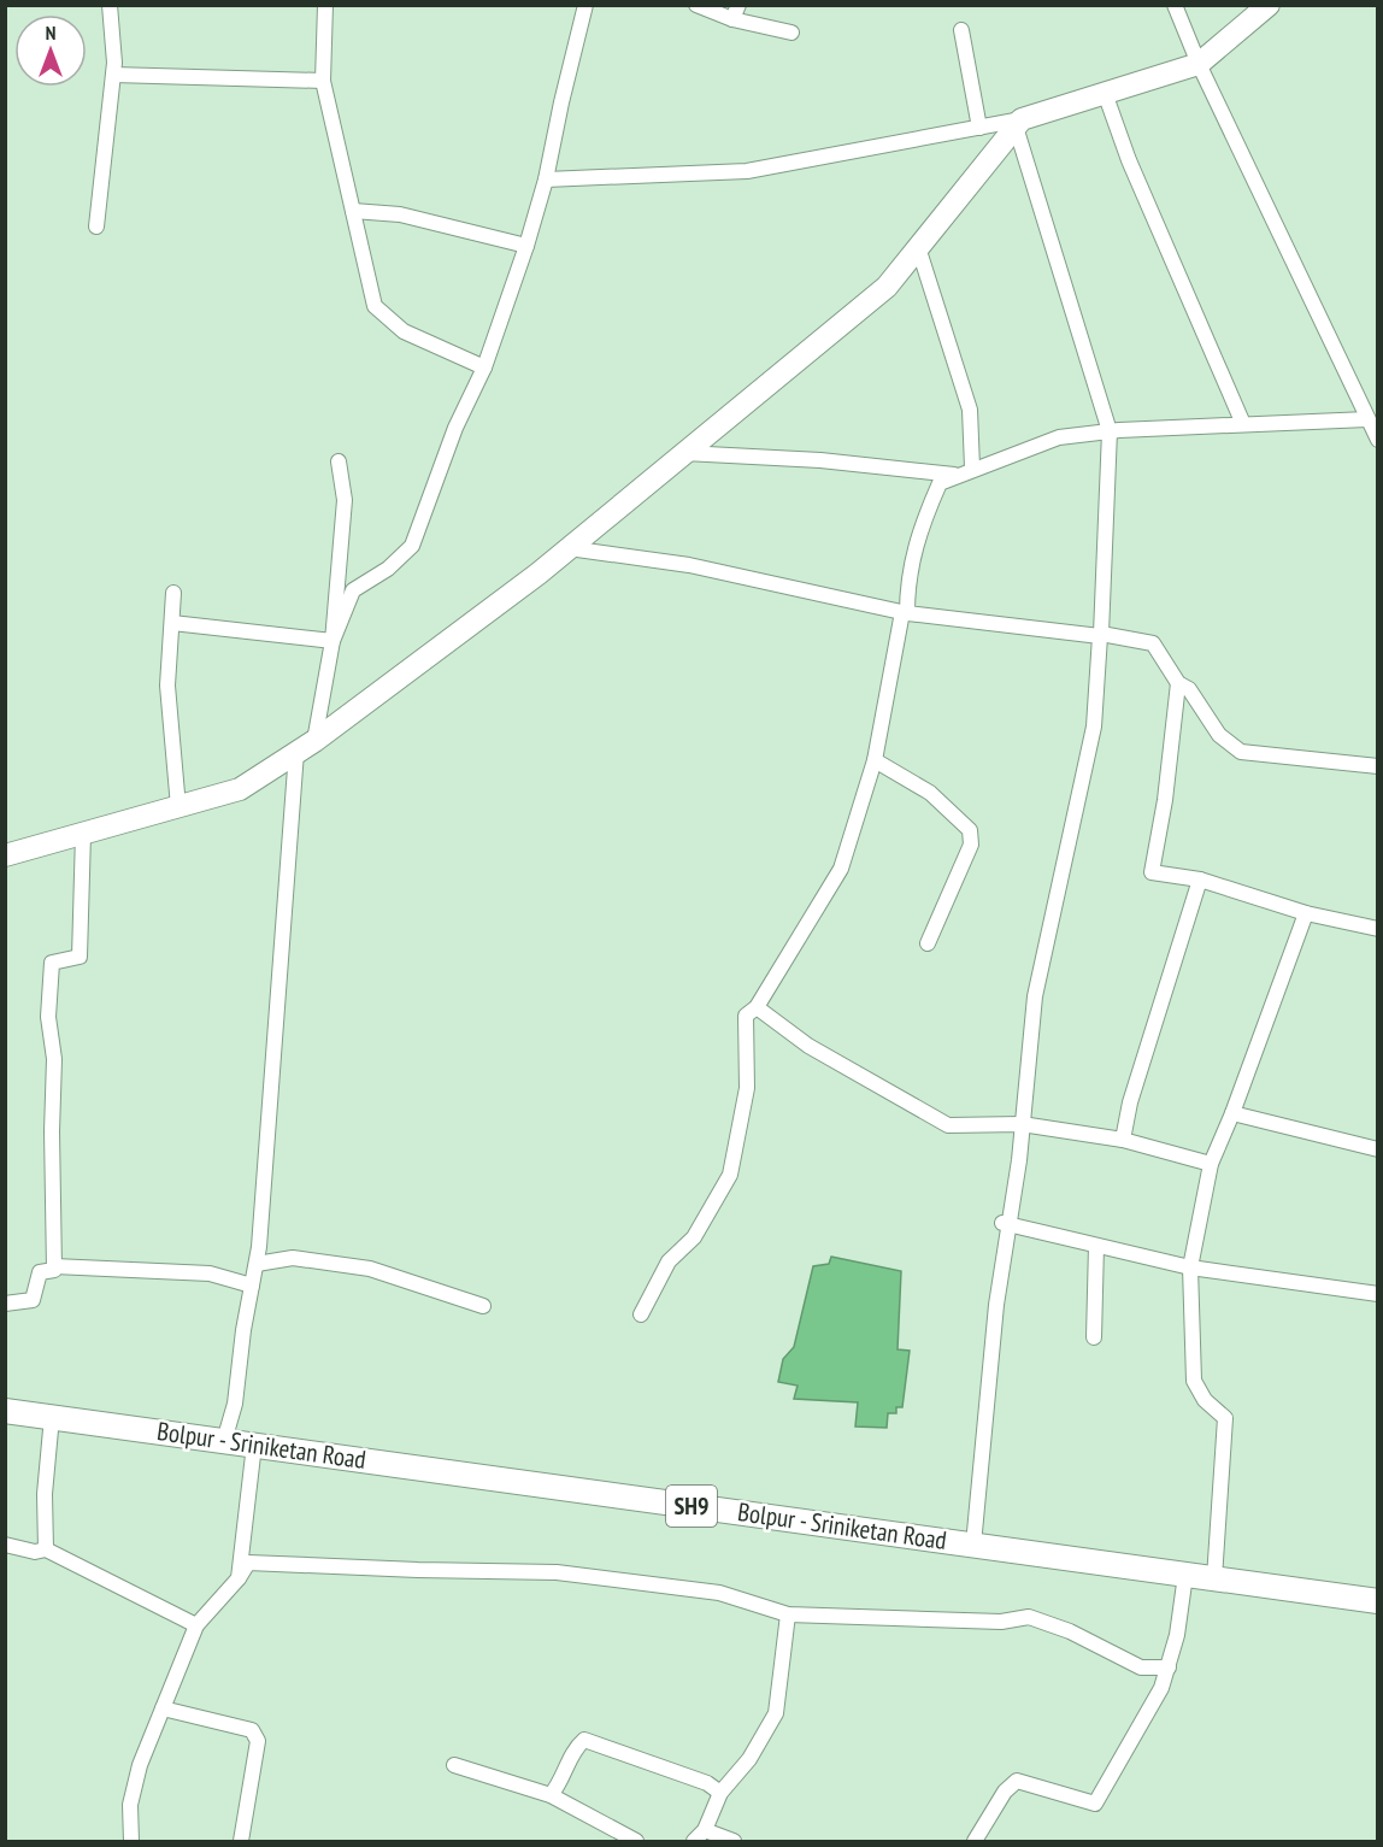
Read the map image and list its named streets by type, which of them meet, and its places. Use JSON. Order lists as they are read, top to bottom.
{
  "streets": {
    "main road": ["Bolpur - Sriniketan Road", "SH9"]
  },
  "north": "top"
}
